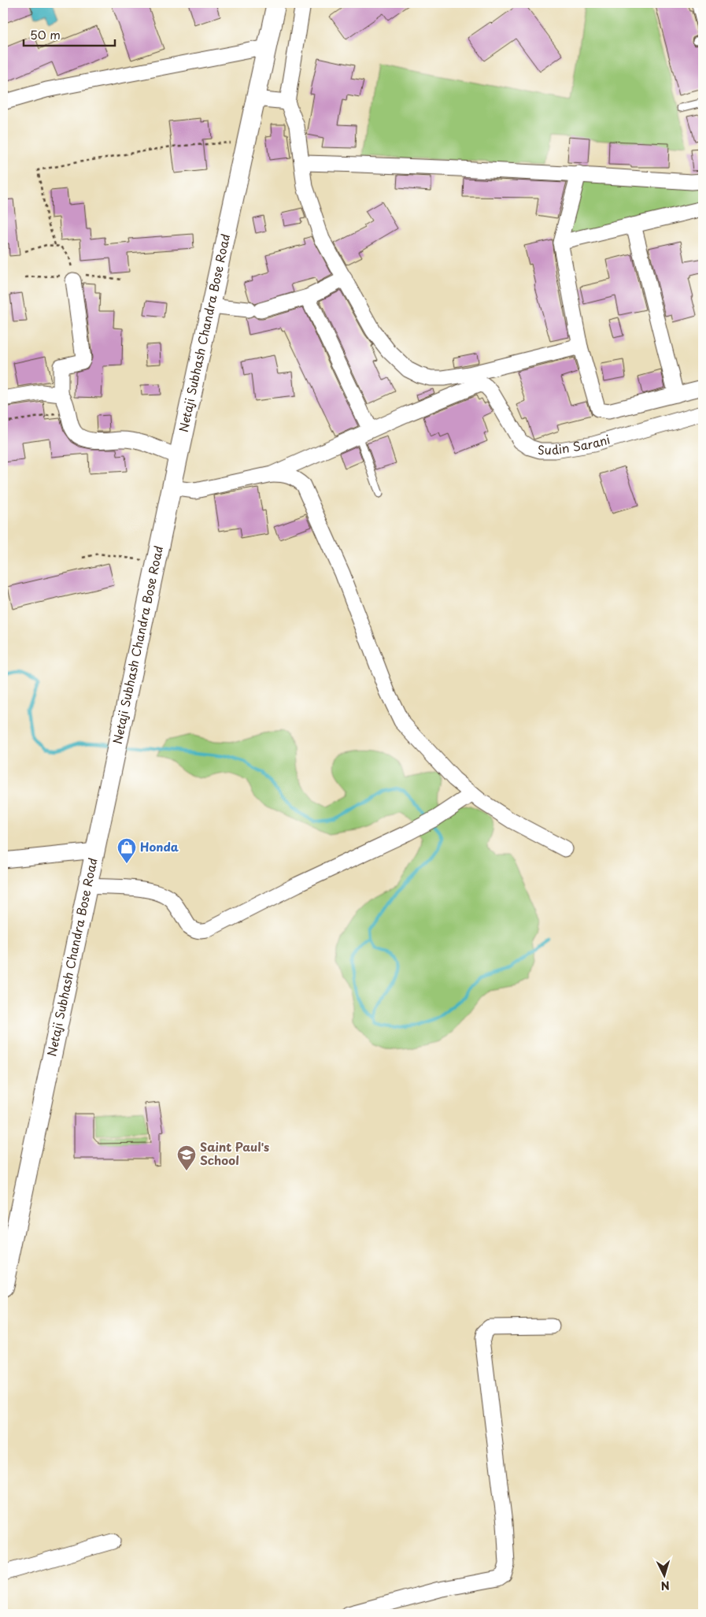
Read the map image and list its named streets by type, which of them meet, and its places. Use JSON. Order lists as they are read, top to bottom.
{
  "streets": {
    "street": ["Netaji Subhash Chandra Bose Road", "Sudin Sarani"]
  },
  "places": {
    "shop": ["Honda"],
    "school or university": ["Saint Paul's School"]
  },
  "scale_bar": "50 m",
  "north": "bottom"
}
